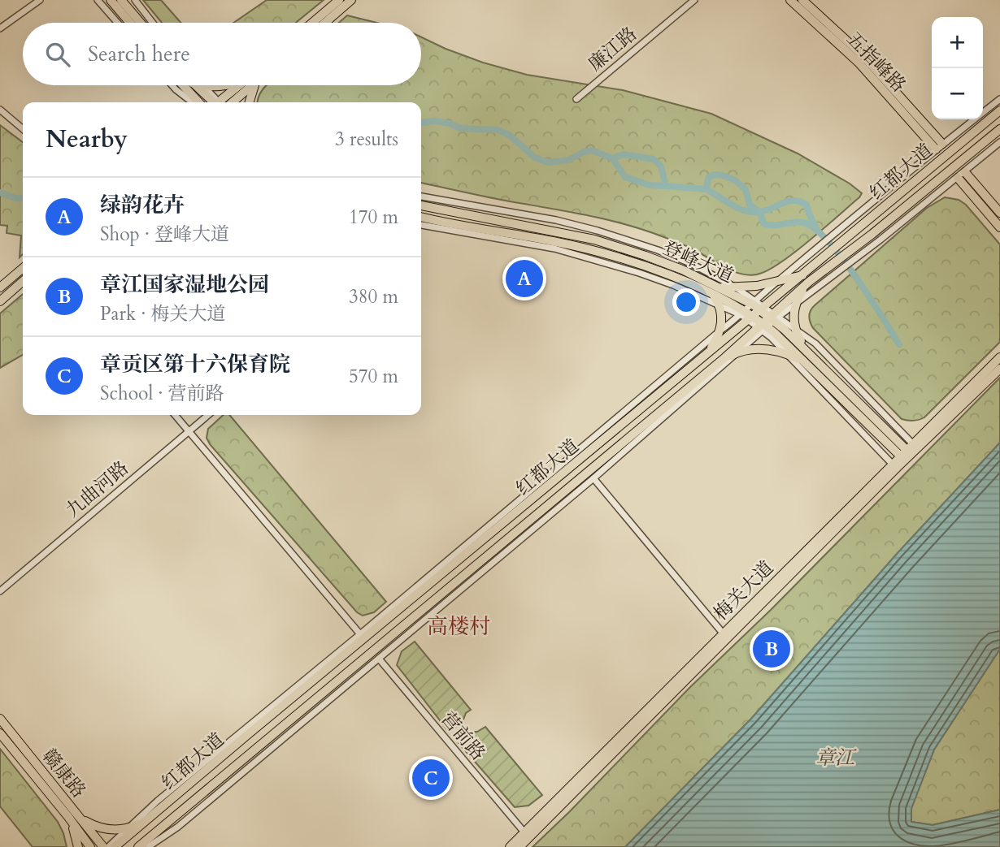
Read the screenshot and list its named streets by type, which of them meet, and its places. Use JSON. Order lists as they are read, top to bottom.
{
  "streets": {
    "main road": [
      "五指峰路",
      "红都大道",
      "登峰大道",
      "梅关大道",
      "赣康路"
    ],
    "street": ["廉江路", "九曲河路", "营前路"]
  },
  "crossings": [
    ["红都大道", "登峰大道"],
    ["登峰大道", "梅关大道"],
    ["梅关大道", "营前路"]
  ],
  "districts": ["高楼村"],
  "water": ["章江"],
  "page": {
    "map_buttons": ["+", "−"],
    "search": "Search here",
    "heading": ["Nearby", "3 results"],
    "list": [
      {
        "mark": "A",
        "name": "绿韵花卉",
        "note": "Shop · 登峰大道",
        "value": "170 m"
      },
      {
        "mark": "B",
        "name": "章江国家湿地公园",
        "note": "Park · 梅关大道",
        "value": "380 m"
      },
      {
        "mark": "C",
        "name": "章贡区第十六保育院",
        "note": "School · 营前路",
        "value": "570 m"
      }
    ],
    "pins": ["A", "B", "C"]
  }
}
